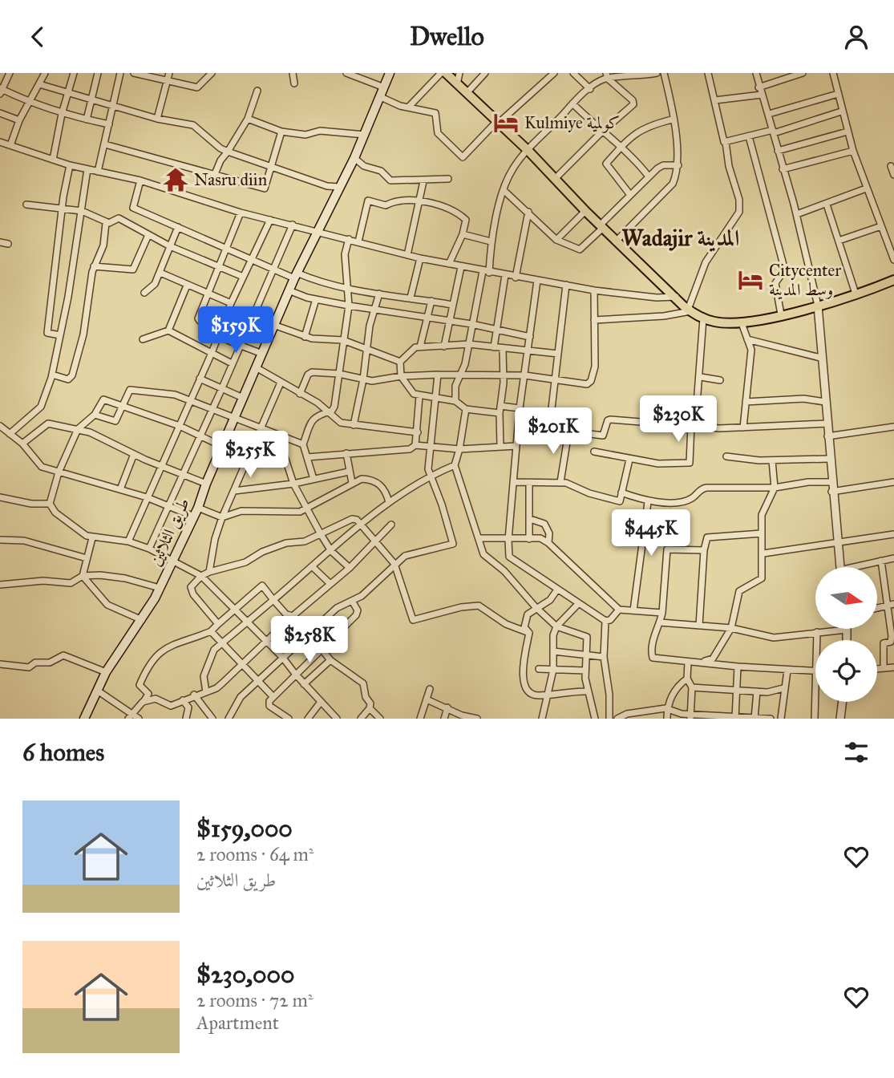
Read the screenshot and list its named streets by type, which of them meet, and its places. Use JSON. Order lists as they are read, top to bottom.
{
  "streets": {
    "main road": ["طريق الثلاثين"]
  },
  "districts": ["Wadajir المدينة"],
  "places": {
    "hotel": ["Kulmiye كولمية", "Citycenter وسط المدينة"],
    "temple": ["Nasru diin"]
  },
  "north": "right",
  "page": {
    "header": "Dwello",
    "price": [
      "$159K",
      "$230K",
      "$201K",
      "$255K",
      "$445K",
      "$258K"
    ],
    "heading": "6 homes",
    "list": [
      {
        "name": "$159,000",
        "note": "2 rooms · 64 m² · طريق الثلاثين"
      },
      {
        "name": "$230,000",
        "note": "2 rooms · 72 m² · Apartment"
      }
    ]
  }
}
